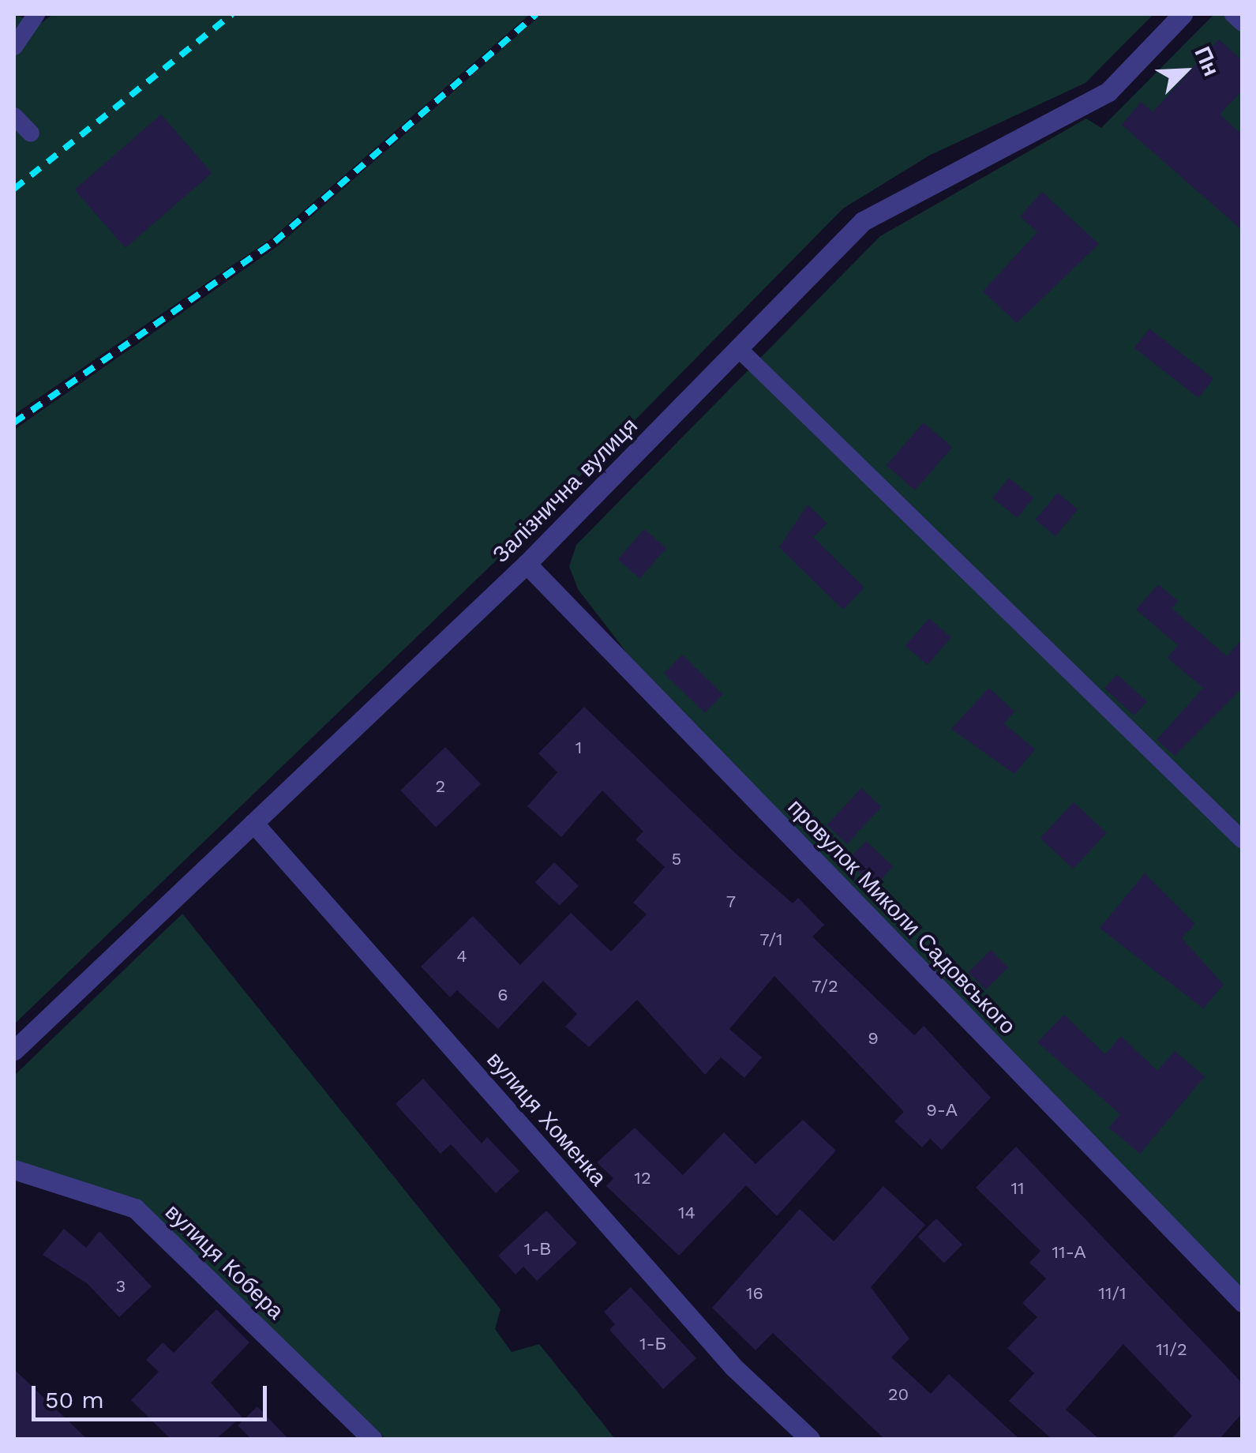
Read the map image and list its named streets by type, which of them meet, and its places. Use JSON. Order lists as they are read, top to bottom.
{
  "streets": {
    "street": [
      "Залізнична вулиця",
      "провулок Миколи Садовського",
      "вулиця Хоменка",
      "вулиця Кобера"
    ]
  },
  "crossings": [
    ["Залізнична вулиця", "провулок Миколи Садовського"],
    ["Залізнична вулиця", "вулиця Хоменка"]
  ],
  "house_numbers": [
    "1",
    "2",
    "5",
    "7",
    "7/1",
    "4",
    "7/2",
    "6",
    "9",
    "9-А",
    "12",
    "11",
    "14",
    "1-В",
    "11-А",
    "3",
    "16",
    "11/1",
    "1-Б",
    "11/2",
    "20"
  ],
  "scale_bar": "50 m",
  "north": "top right"
}
